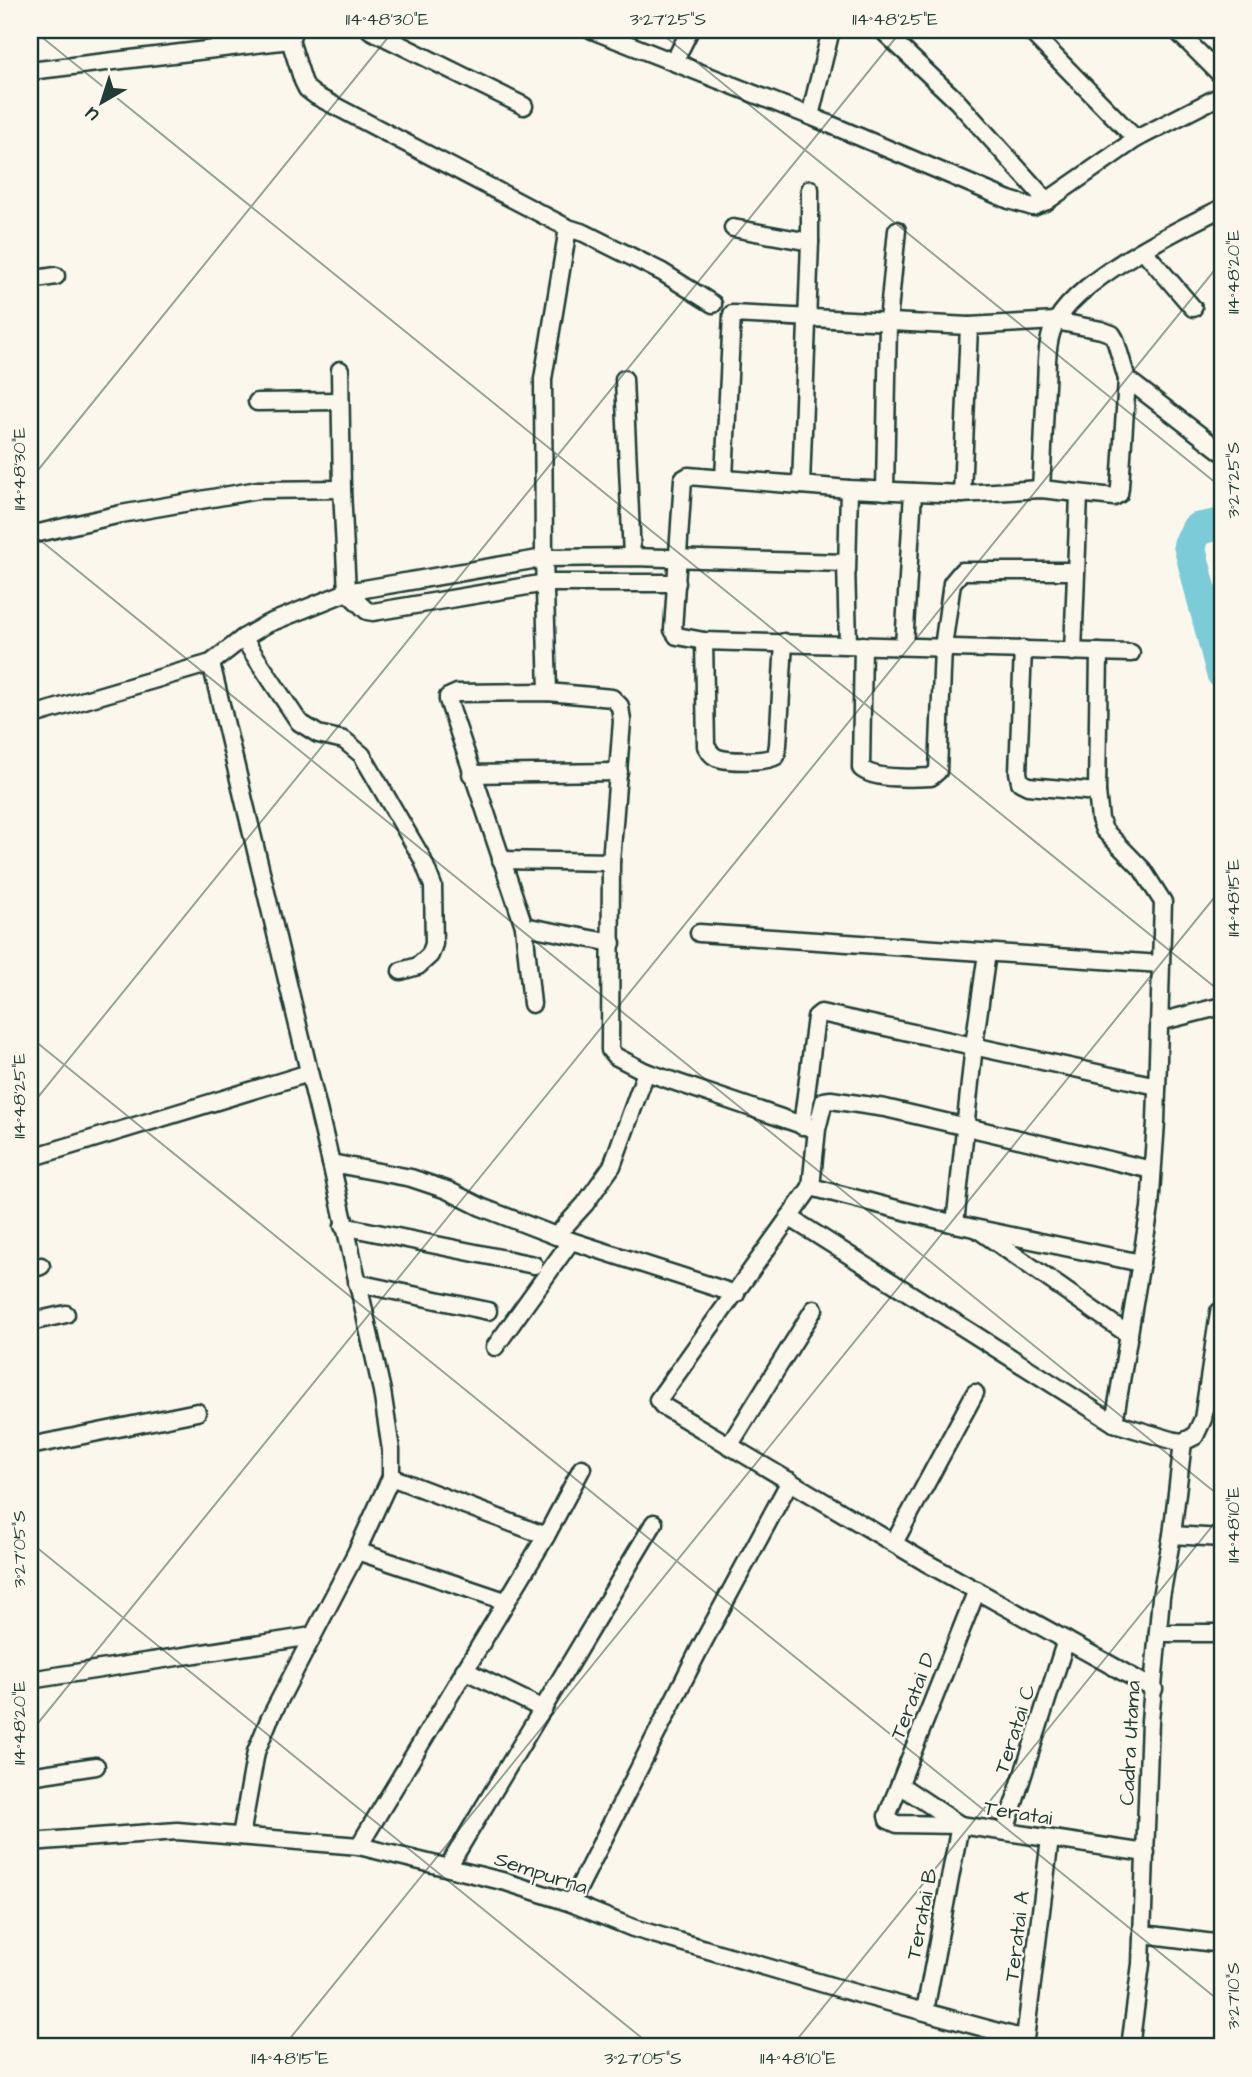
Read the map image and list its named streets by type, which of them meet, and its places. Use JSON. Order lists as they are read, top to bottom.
{
  "streets": {
    "street": [
      "Teratai D",
      "Teratai C",
      "Cadra Utama",
      "Teratai",
      "Sempurna",
      "Teratai B",
      "Teratai A"
    ]
  },
  "crossings": [
    ["Teratai D", "Teratai"],
    ["Teratai C", "Teratai"],
    ["Cadra Utama", "Teratai"],
    ["Teratai", "Teratai B"],
    ["Teratai", "Teratai A"],
    ["Sempurna", "Teratai B"],
    ["Sempurna", "Teratai A"]
  ],
  "north": "bottom left",
  "coordinates": [
    "114°48'30\"E",
    "3°27'25\"S",
    "114°48'25\"E",
    "114°48'20\"E",
    "114°48'15\"E",
    "114°48'10\"E",
    "3°27'05\"S",
    "3°27'10\"S"
  ]
}
